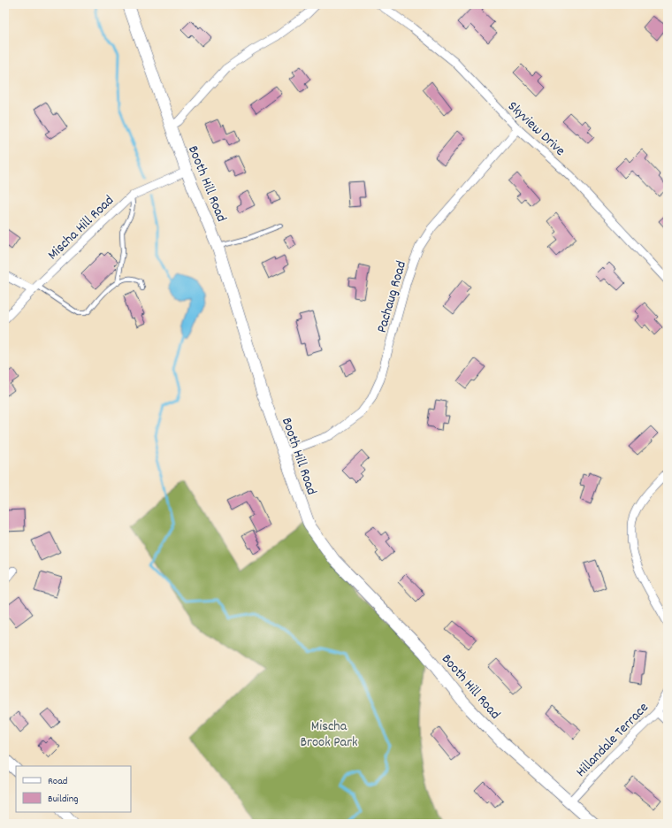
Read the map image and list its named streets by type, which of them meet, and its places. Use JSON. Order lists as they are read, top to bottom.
{
  "streets": {
    "street": [
      "Skyview Drive",
      "Booth Hill Road",
      "Mischa Hill Road",
      "Pachaug Road",
      "Hillandale Terrace"
    ]
  },
  "crossings": [
    ["Skyview Drive", "Pachaug Road"],
    ["Booth Hill Road", "Mischa Hill Road"],
    ["Booth Hill Road", "Pachaug Road"],
    ["Booth Hill Road", "Hillandale Terrace"]
  ],
  "parks": ["Mischa Brook Park"],
  "legend": ["Road", "Building"]
}
